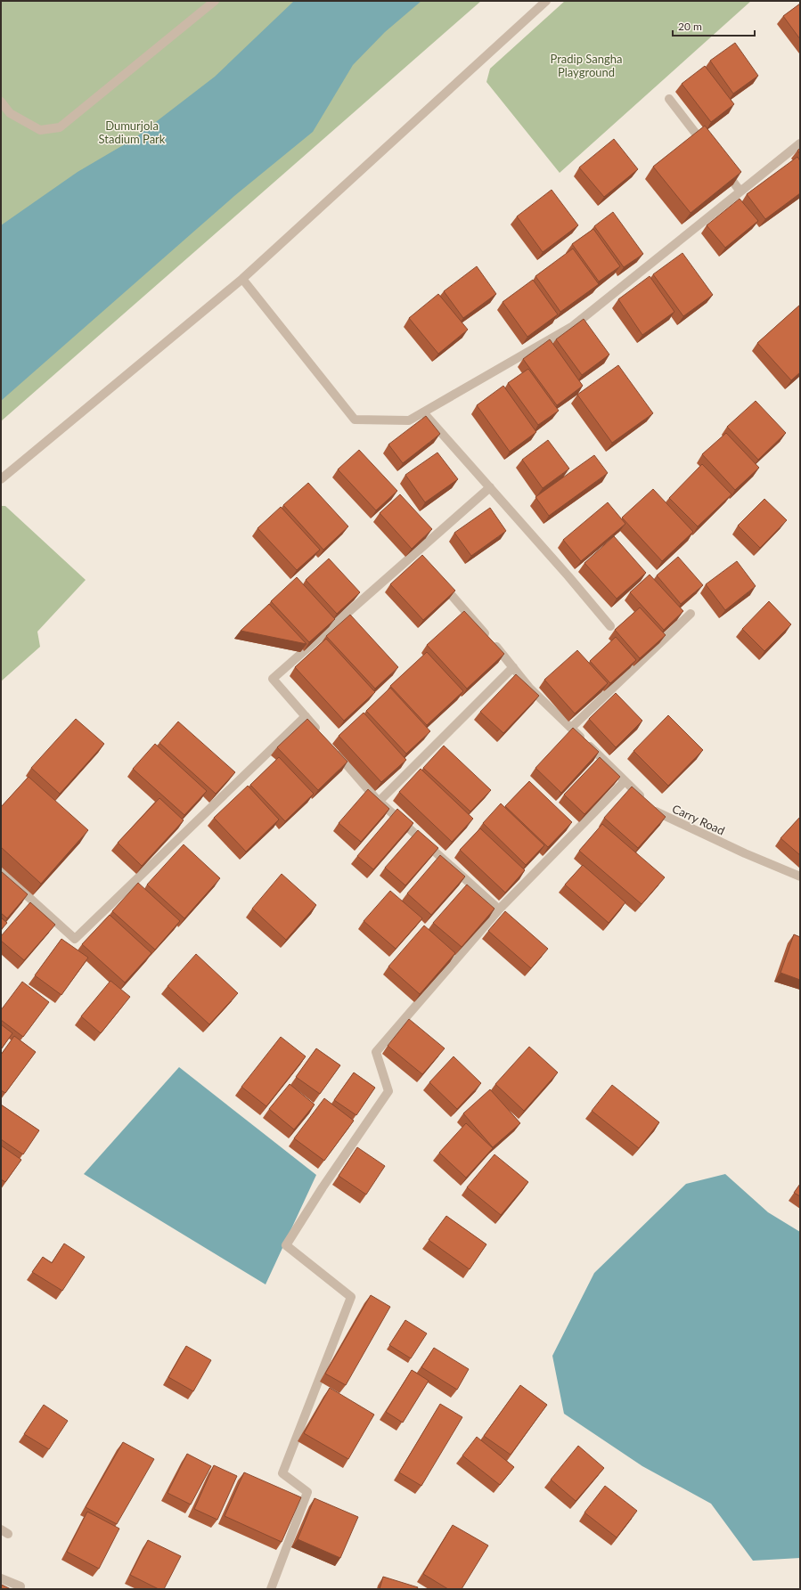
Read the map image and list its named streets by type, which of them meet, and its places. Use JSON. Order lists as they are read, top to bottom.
{
  "streets": {
    "street": ["Carry Road"]
  },
  "parks": ["Pradip Sangha Playground", "Dumurjola Stadium Park"],
  "scale_bar": "20 m"
}
